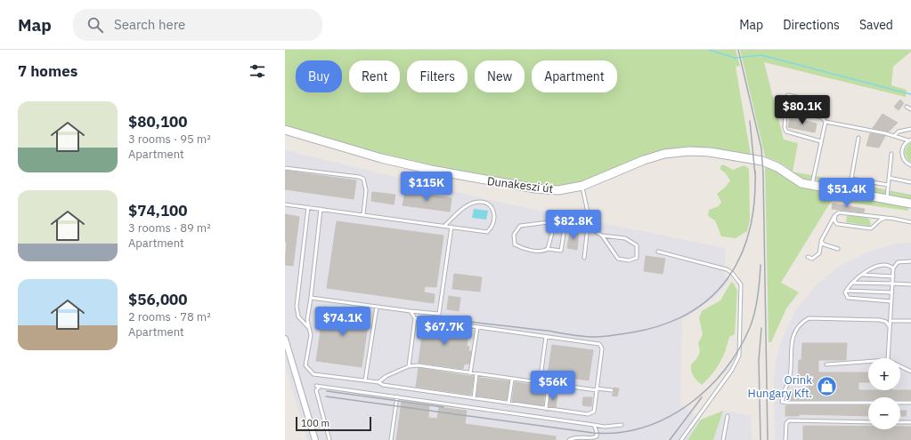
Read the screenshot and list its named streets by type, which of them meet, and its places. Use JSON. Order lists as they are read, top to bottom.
{
  "streets": {
    "street": ["Dunakeszi út"]
  },
  "places": {
    "shop": ["Orink Hungary Kft."]
  },
  "scale_bar": "100 m",
  "page": {
    "header": "Map",
    "search": "Search here",
    "nav": ["Map", "Directions", "Saved"],
    "heading": "7 homes",
    "chip": [
      "Buy",
      "Rent",
      "Filters",
      "New",
      "Apartment"
    ],
    "list": [
      {
        "name": "$80,100",
        "note": "3 rooms · 95 m² · Apartment"
      },
      {
        "name": "$74,100",
        "note": "3 rooms · 89 m² · Apartment"
      },
      {
        "name": "$56,000",
        "note": "2 rooms · 78 m² · Apartment"
      }
    ],
    "price": [
      "$80.1K",
      "$115K",
      "$51.4K",
      "$82.8K",
      "$74.1K",
      "$67.7K",
      "$56K"
    ],
    "map_buttons": ["+", "−"],
    "scale": "100 m"
  }
}
